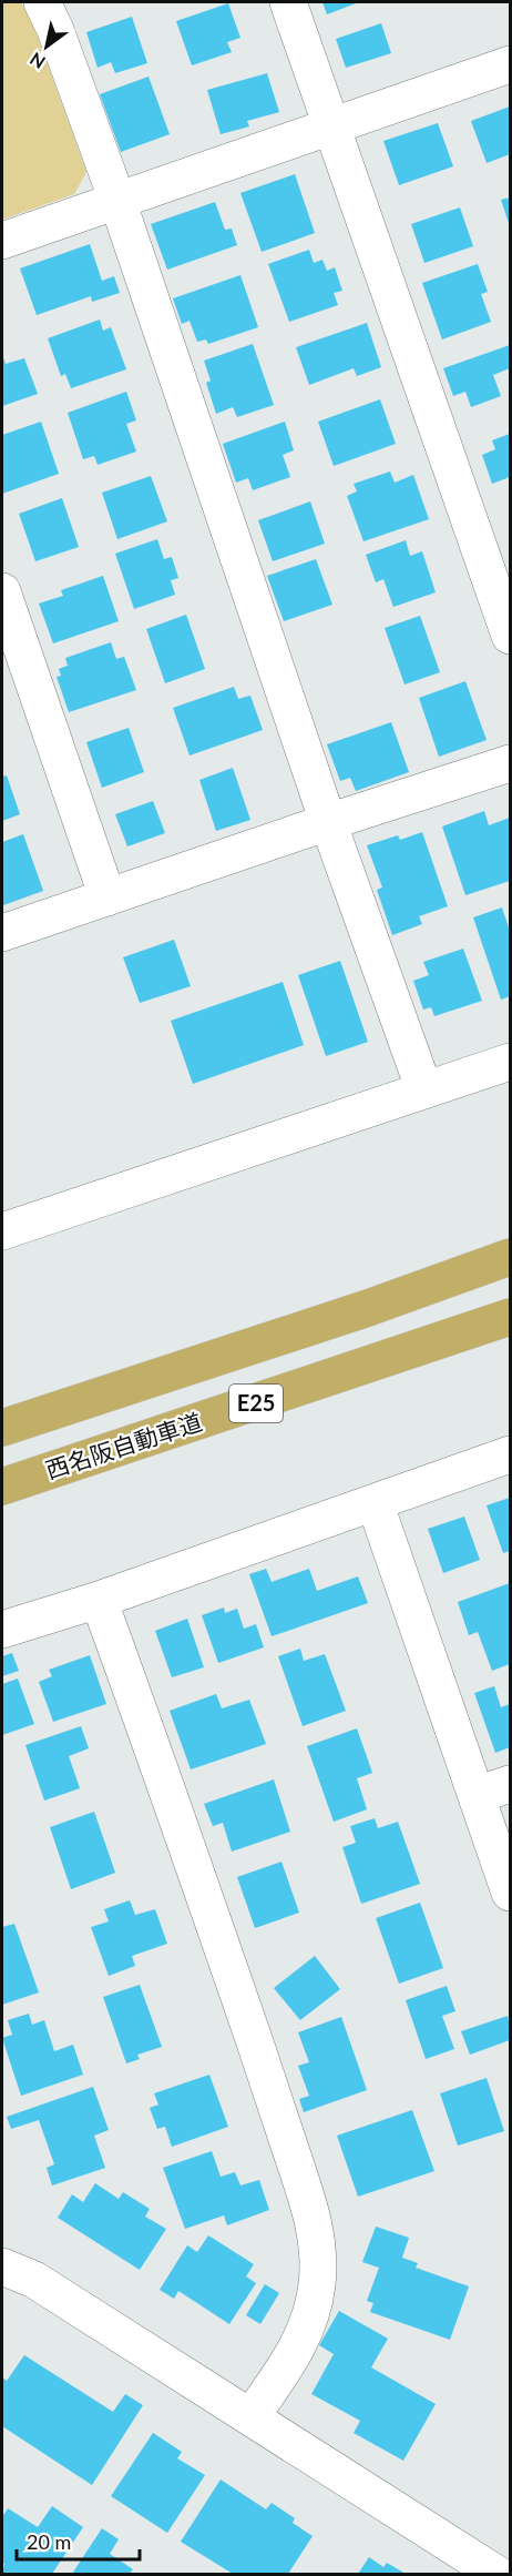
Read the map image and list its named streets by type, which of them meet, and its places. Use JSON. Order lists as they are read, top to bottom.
{
  "streets": {
    "highway": ["E25", "西名阪自動車道"]
  },
  "scale_bar": "20 m",
  "north": "bottom left"
}
